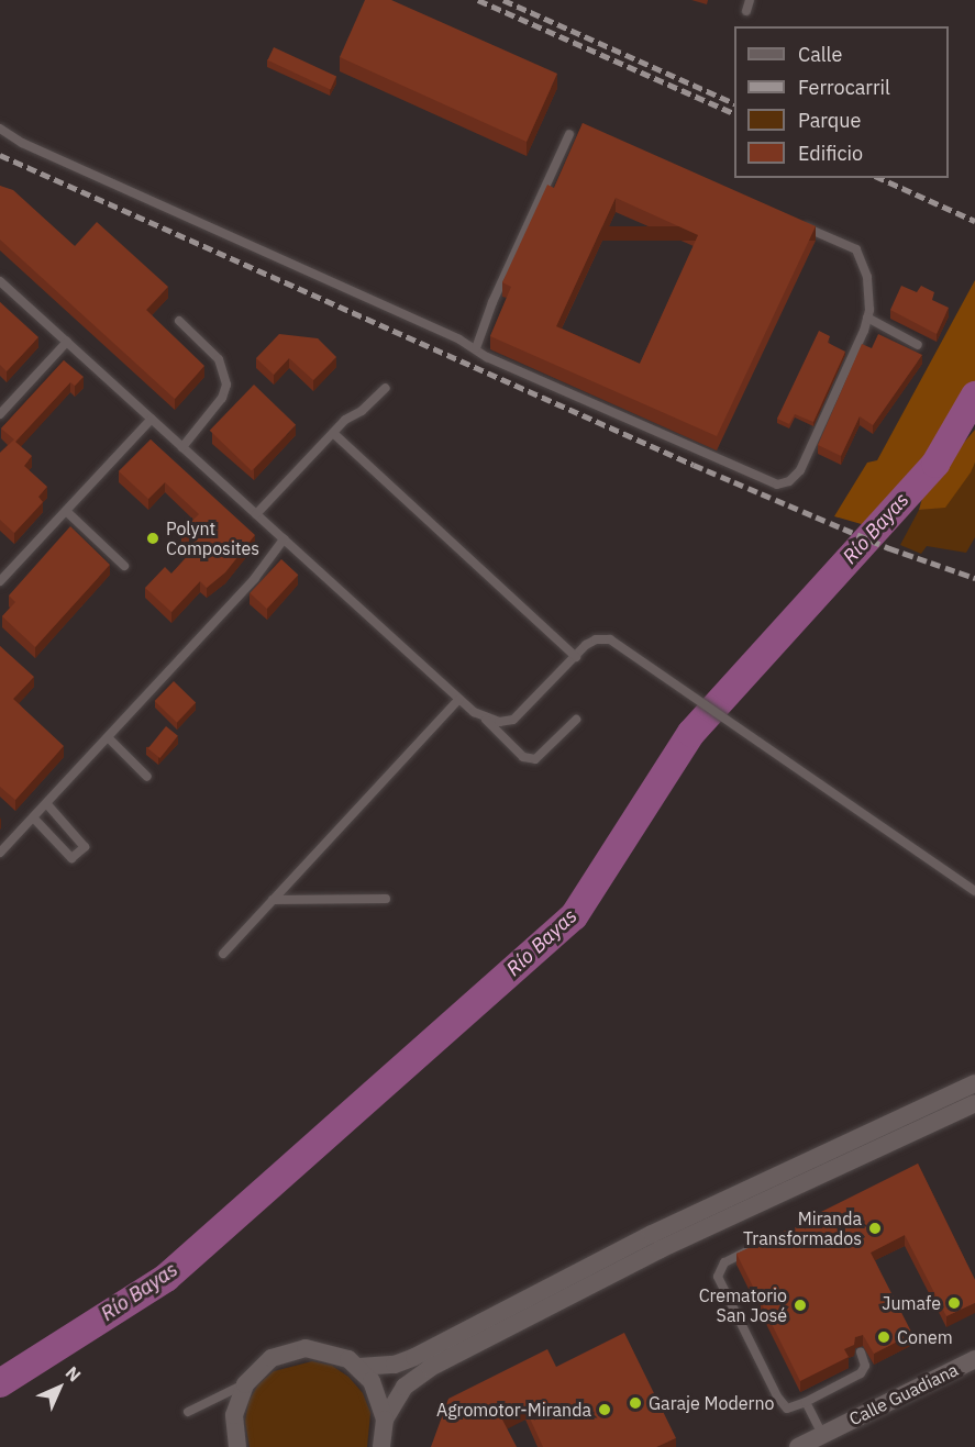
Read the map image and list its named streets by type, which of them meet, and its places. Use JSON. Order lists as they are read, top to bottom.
{
  "streets": {
    "street": ["Calle Guadiana"]
  },
  "water": ["Río Bayas"],
  "places": [
    "Polynt Composites",
    "Miranda Transformados",
    "Jumafe",
    "Crematorio San José",
    "Conem",
    "Garaje Moderno",
    "Agromotor-Miranda"
  ],
  "legend": [
    "Calle",
    "Ferrocarril",
    "Parque",
    "Edificio"
  ],
  "north": "top right"
}
